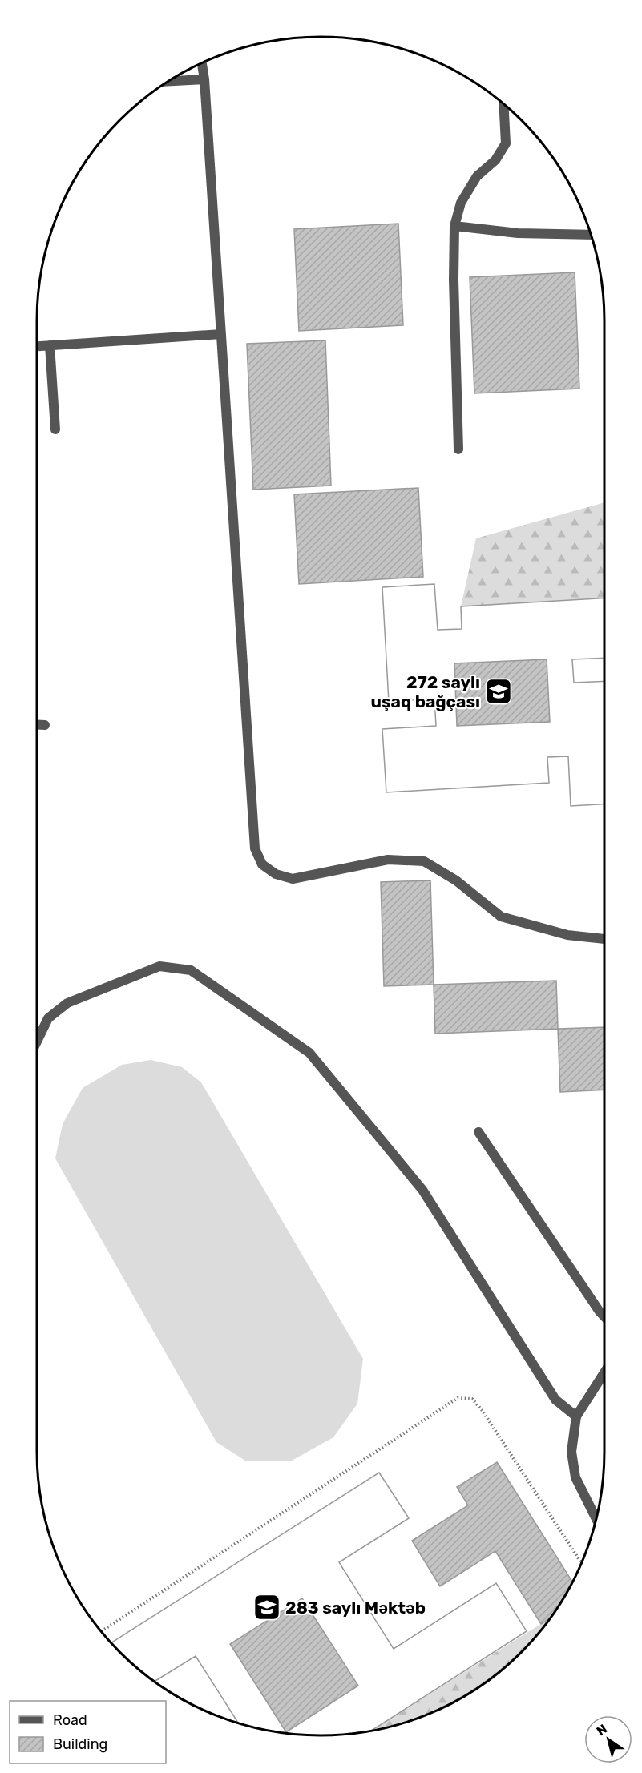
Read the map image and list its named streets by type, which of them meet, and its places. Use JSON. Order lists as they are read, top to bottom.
{
  "places": {
    "school or university": ["272 saylı uşaq bağçası", "283 saylı Məktəb"]
  },
  "legend": ["Road", "Building"],
  "north": "top left"
}
